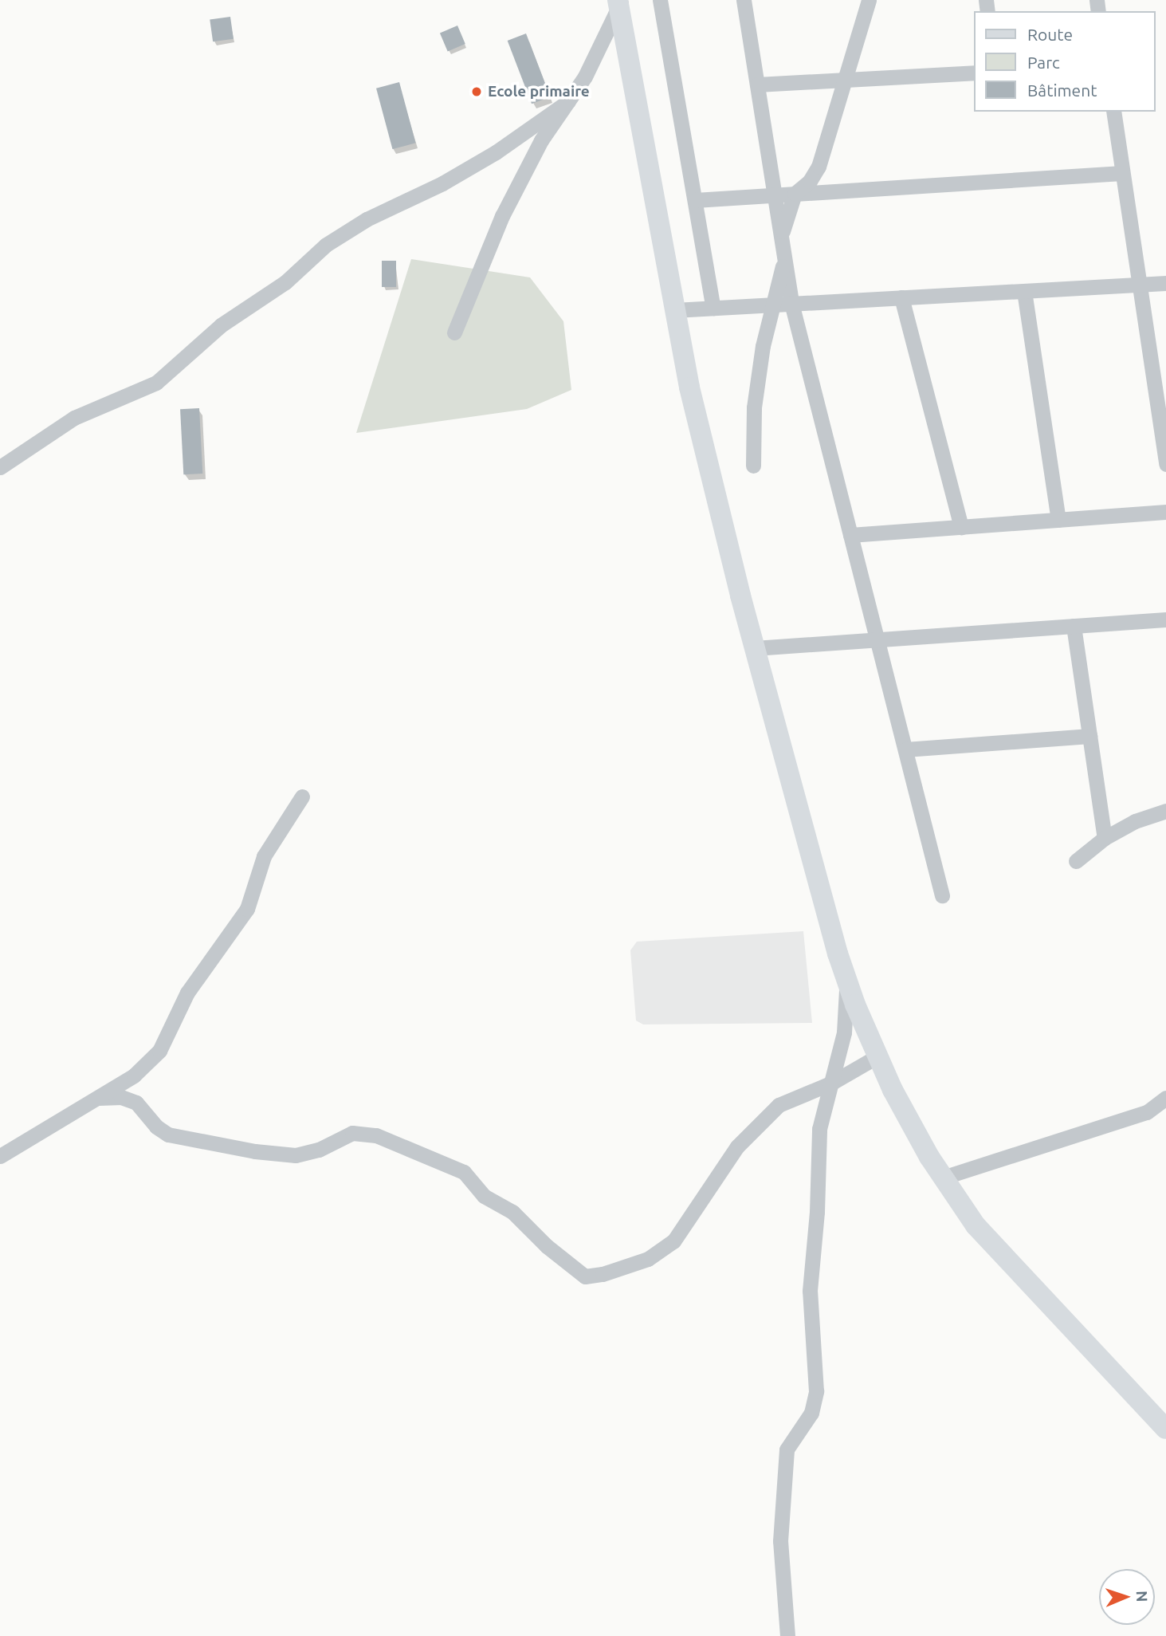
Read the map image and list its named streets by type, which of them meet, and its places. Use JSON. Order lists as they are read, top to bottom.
{
  "places": ["Ecole primaire"],
  "legend": ["Route", "Parc", "Bâtiment"],
  "north": "right"
}
